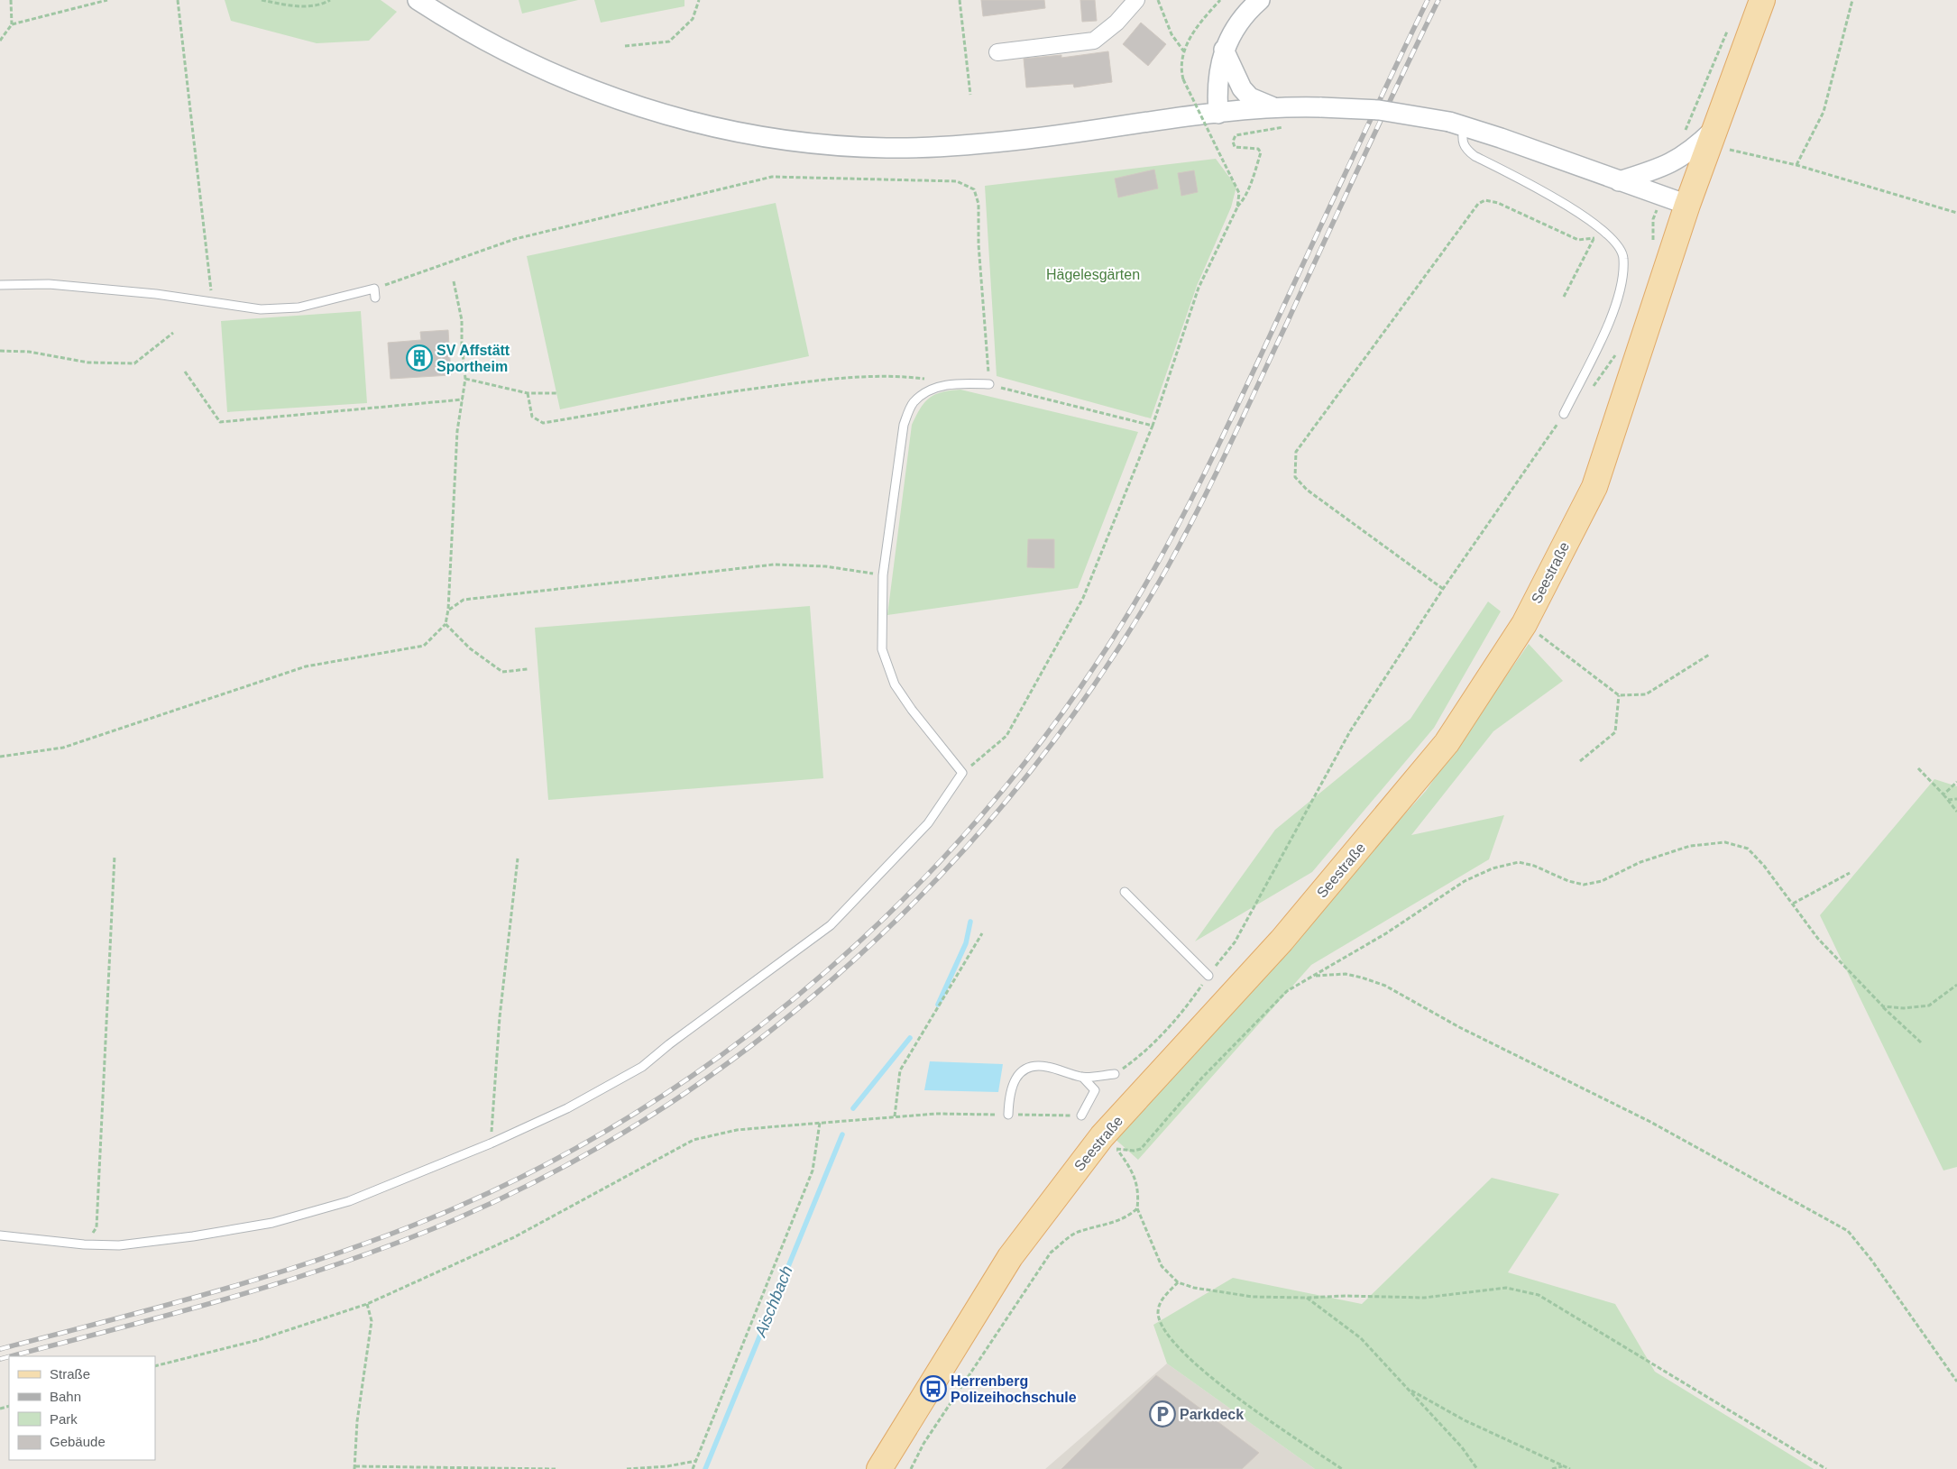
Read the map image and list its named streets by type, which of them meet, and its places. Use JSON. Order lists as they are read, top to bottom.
{
  "streets": {
    "main road": ["Seestraße"]
  },
  "water": ["Aischbach"],
  "parks": ["Hägelesgärten"],
  "places": {
    "building": ["SV Affstätt Sportheim"],
    "bus stop": ["Herrenberg Polizeihochschule"],
    "parking": ["Parkdeck"]
  },
  "legend": [
    "Straße",
    "Bahn",
    "Park",
    "Gebäude"
  ]
}
